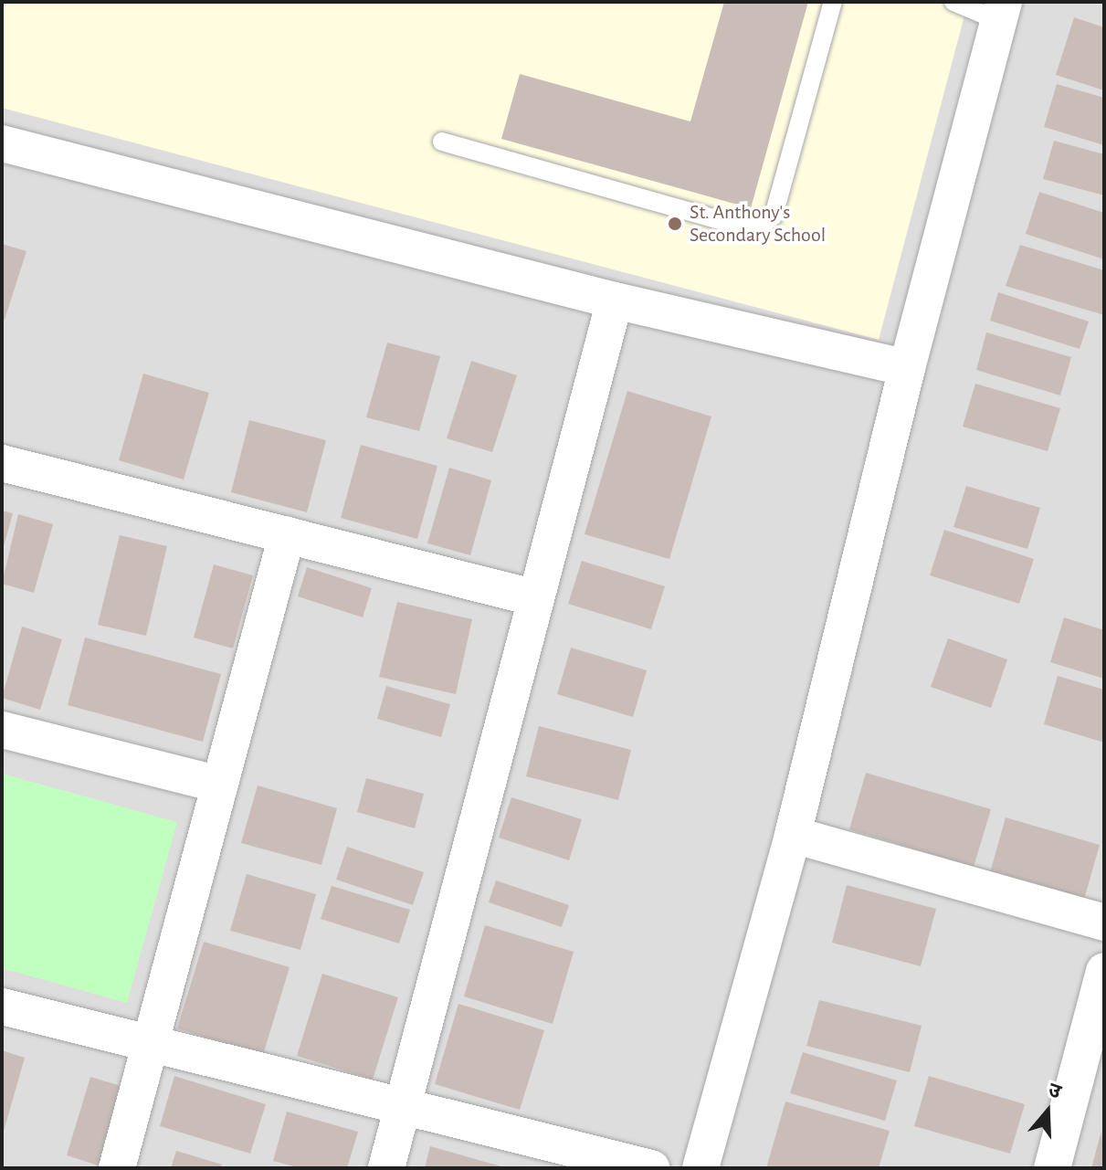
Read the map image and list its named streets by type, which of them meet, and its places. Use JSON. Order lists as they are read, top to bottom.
{
  "places": ["St. Anthony's Secondary School"],
  "north": "top"
}
